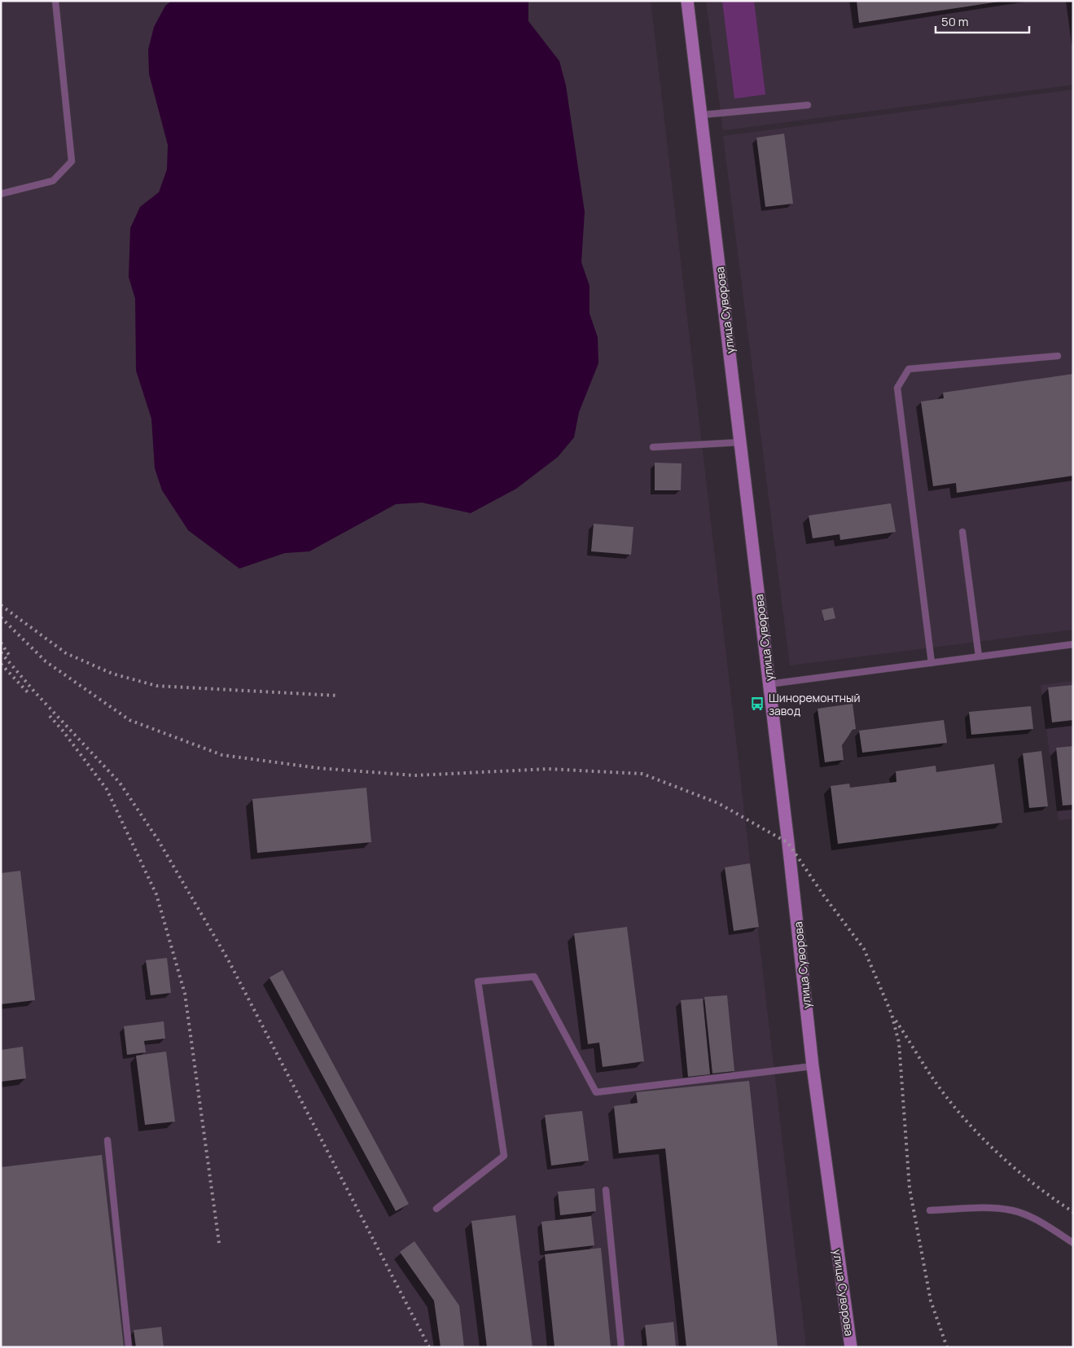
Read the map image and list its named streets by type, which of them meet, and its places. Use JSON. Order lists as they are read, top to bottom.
{
  "streets": {
    "main road": ["улица Суворова"]
  },
  "places": {
    "bus stop": ["Шиноремонтный завод"]
  },
  "scale_bar": "50 m"
}
